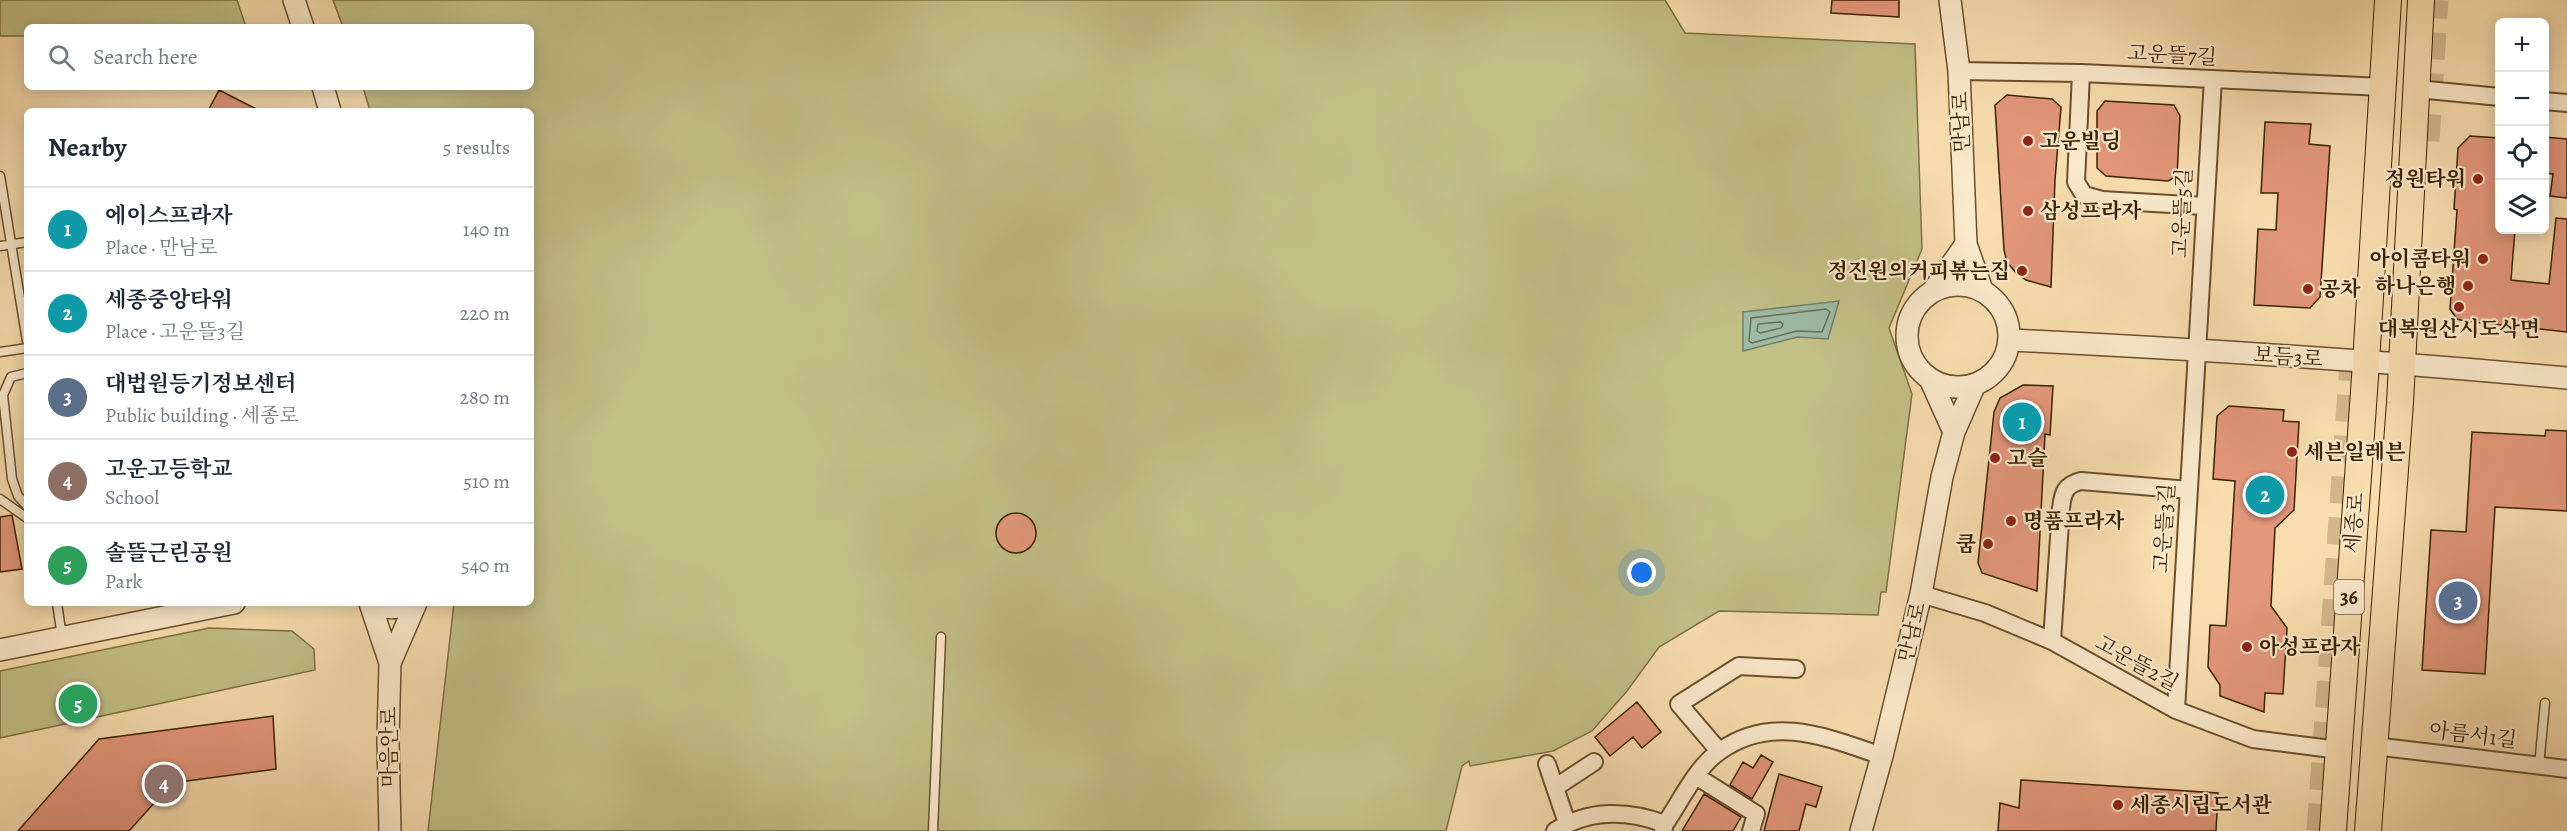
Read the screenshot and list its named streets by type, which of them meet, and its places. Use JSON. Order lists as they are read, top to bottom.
{
  "streets": {
    "main road": ["세종로", "36"],
    "street": [
      "고운뜰7길",
      "만남로",
      "고운뜰5길",
      "보듬3로",
      "고운뜰3길",
      "고운뜰2길",
      "아름서1길",
      "마음안로"
    ]
  },
  "crossings": [
    ["고운뜰7길", "만남로"],
    ["고운뜰7길", "고운뜰5길"],
    ["고운뜰7길", "세종로"],
    ["만남로", "보듬3로"],
    ["만남로", "고운뜰2길"],
    ["고운뜰5길", "보듬3로"],
    ["고운뜰5길", "고운뜰3길"],
    ["보듬3로", "세종로"],
    ["보듬3로", "고운뜰3길"],
    ["세종로", "고운뜰2길"],
    ["세종로", "아름서1길"],
    ["고운뜰3길", "고운뜰2길"]
  ],
  "places": [
    "고운빌딩",
    "정원타워",
    "삼성프라자",
    "아이콤타워",
    "정진원의커피볶는집",
    "하나은행",
    "공차",
    "대복원산시도삭면",
    "세븐일레븐",
    "고슬",
    "명품프라자",
    "쿰",
    "아성프라자",
    "세종시립도서관"
  ],
  "page": {
    "map_buttons": ["+", "−"],
    "search": "Search here",
    "heading": ["Nearby", "5 results"],
    "list": [
      {
        "mark": "1",
        "name": "에이스프라자",
        "note": "Place · 만남로",
        "value": "140 m"
      },
      {
        "mark": "2",
        "name": "세종중앙타워",
        "note": "Place · 고운뜰3길",
        "value": "220 m"
      },
      {
        "mark": "3",
        "name": "대법원등기정보센터",
        "note": "Public building · 세종로",
        "value": "280 m"
      },
      {
        "mark": "4",
        "name": "고운고등학교",
        "note": "School",
        "value": "510 m"
      },
      {
        "mark": "5",
        "name": "솔뜰근린공원",
        "note": "Park",
        "value": "540 m"
      }
    ],
    "pins": [
      "1",
      "2",
      "3",
      "5",
      "4"
    ]
  }
}
